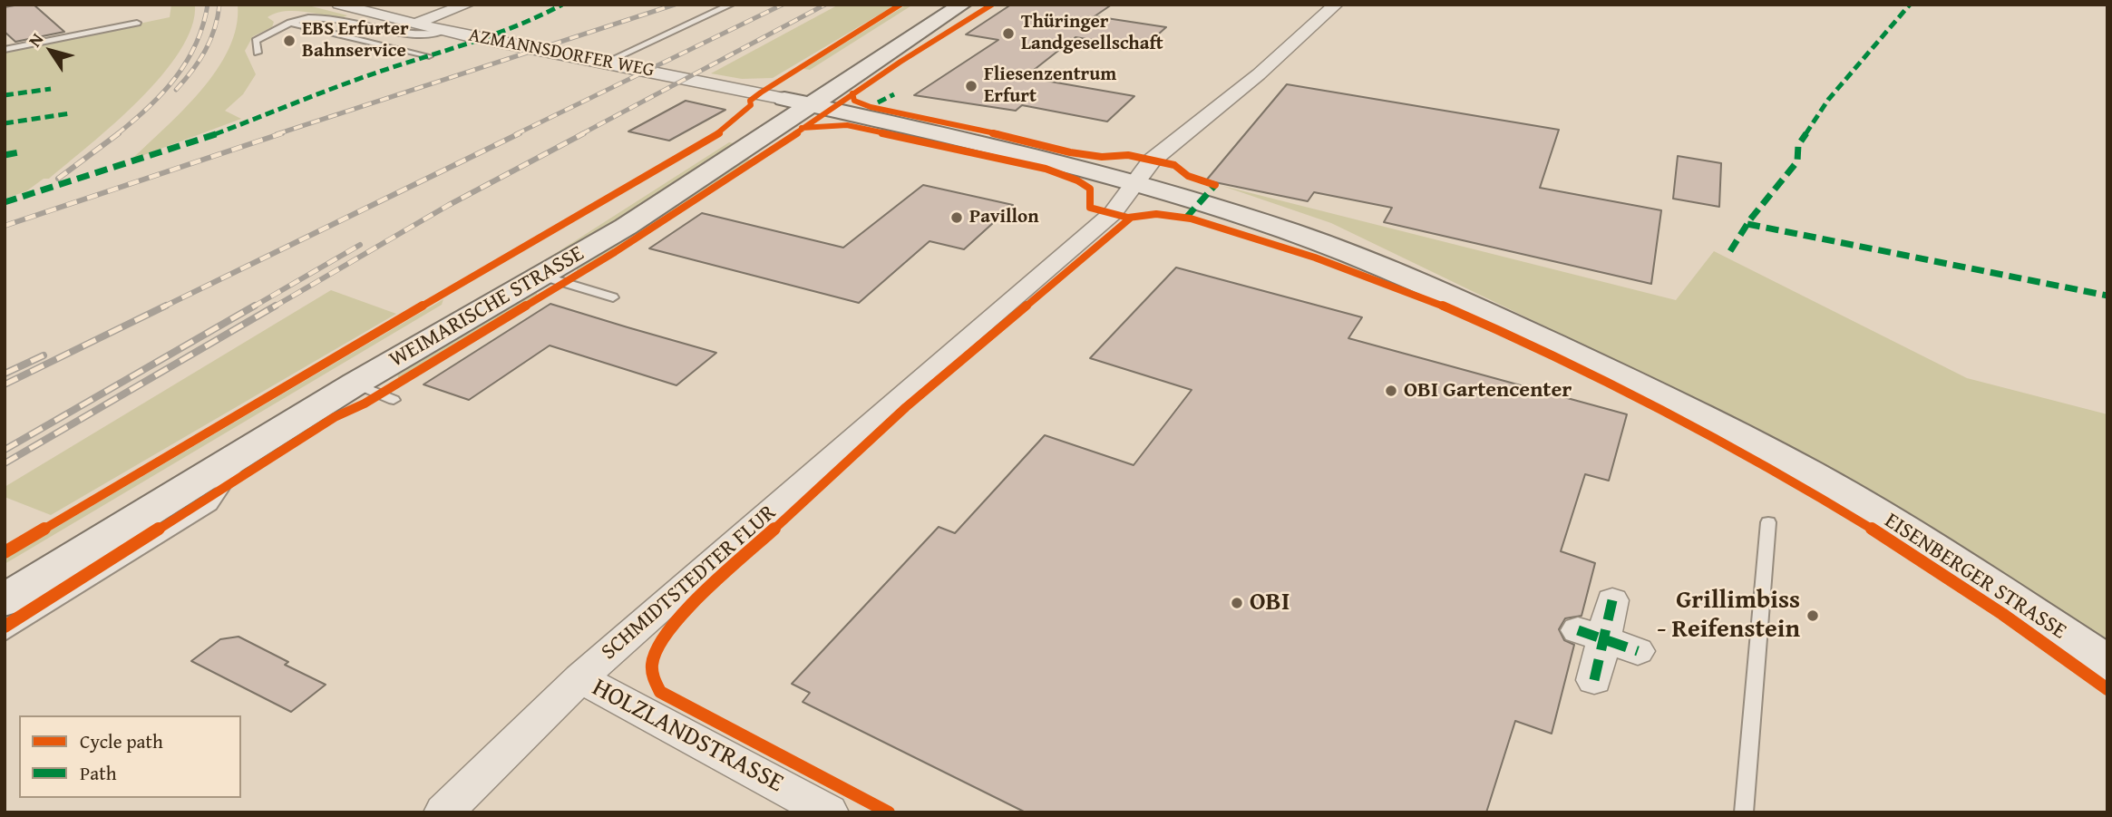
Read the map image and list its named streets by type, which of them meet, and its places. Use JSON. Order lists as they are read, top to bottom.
{
  "streets": {
    "main road": ["WEIMARISCHE STRASSE", "EISENBERGER STRASSE"],
    "street": ["AZMANNSDORFER WEG", "SCHMIDTSTEDTER FLUR", "HOLZLANDSTRASSE"]
  },
  "crossings": [
    ["AZMANNSDORFER WEG", "WEIMARISCHE STRASSE"],
    ["AZMANNSDORFER WEG", "EISENBERGER STRASSE"],
    ["WEIMARISCHE STRASSE", "EISENBERGER STRASSE"],
    ["EISENBERGER STRASSE", "SCHMIDTSTEDTER FLUR"],
    ["SCHMIDTSTEDTER FLUR", "HOLZLANDSTRASSE"]
  ],
  "places": [
    "Thüringer Landgesellschaft",
    "EBS Erfurter Bahnservice",
    "Fliesenzentrum Erfurt",
    "Pavillon",
    "OBI Gartencenter",
    "OBI",
    "Grillimbiss - Reifenstein"
  ],
  "legend": ["Cycle path", "Path"],
  "north": "top left"
}
